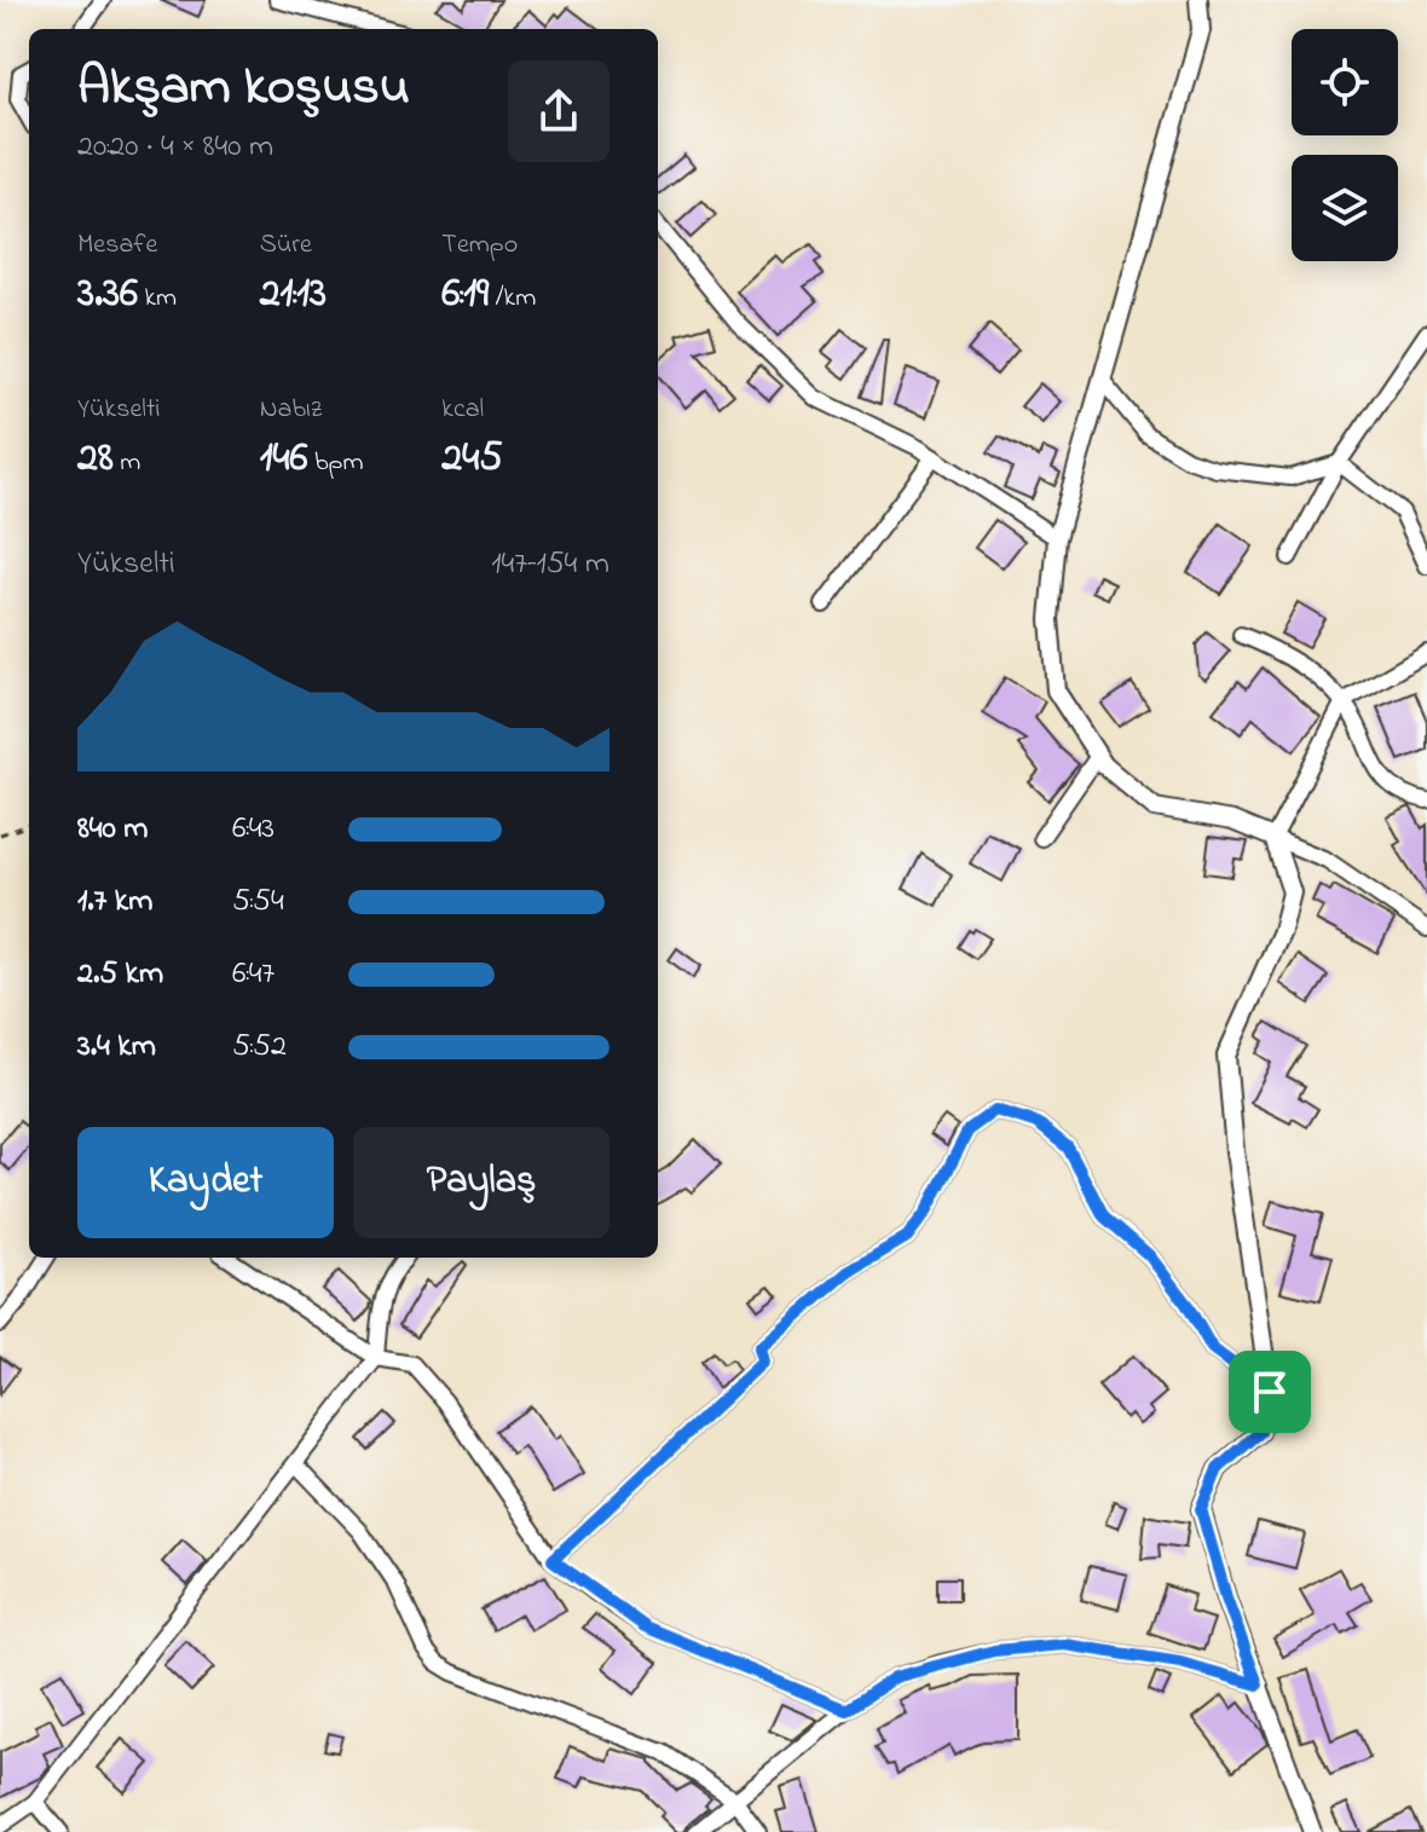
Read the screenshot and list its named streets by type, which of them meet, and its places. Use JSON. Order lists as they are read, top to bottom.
{
  "page": {
    "heading": ["Akşam koşusu", "20:20 · 4 × 840 m"],
    "stats": [
      ["Mesafe", "3.36 km"],
      ["Süre", "21:13"],
      ["Tempo", "6:19 /km"],
      ["Yükselti", "28 m"],
      ["Nabız", "146 bpm"],
      ["kcal", "245"]
    ],
    "chart": ["Yükselti", "147–154 m"],
    "list": [
      {
        "name": "840 m",
        "note": "6:43"
      },
      {
        "name": "1.7 km",
        "note": "5:54"
      },
      {
        "name": "2.5 km",
        "note": "6:47"
      },
      {
        "name": "3.4 km",
        "note": "5:52"
      }
    ],
    "buttons": ["Kaydet", "Paylaş"]
  }
}
